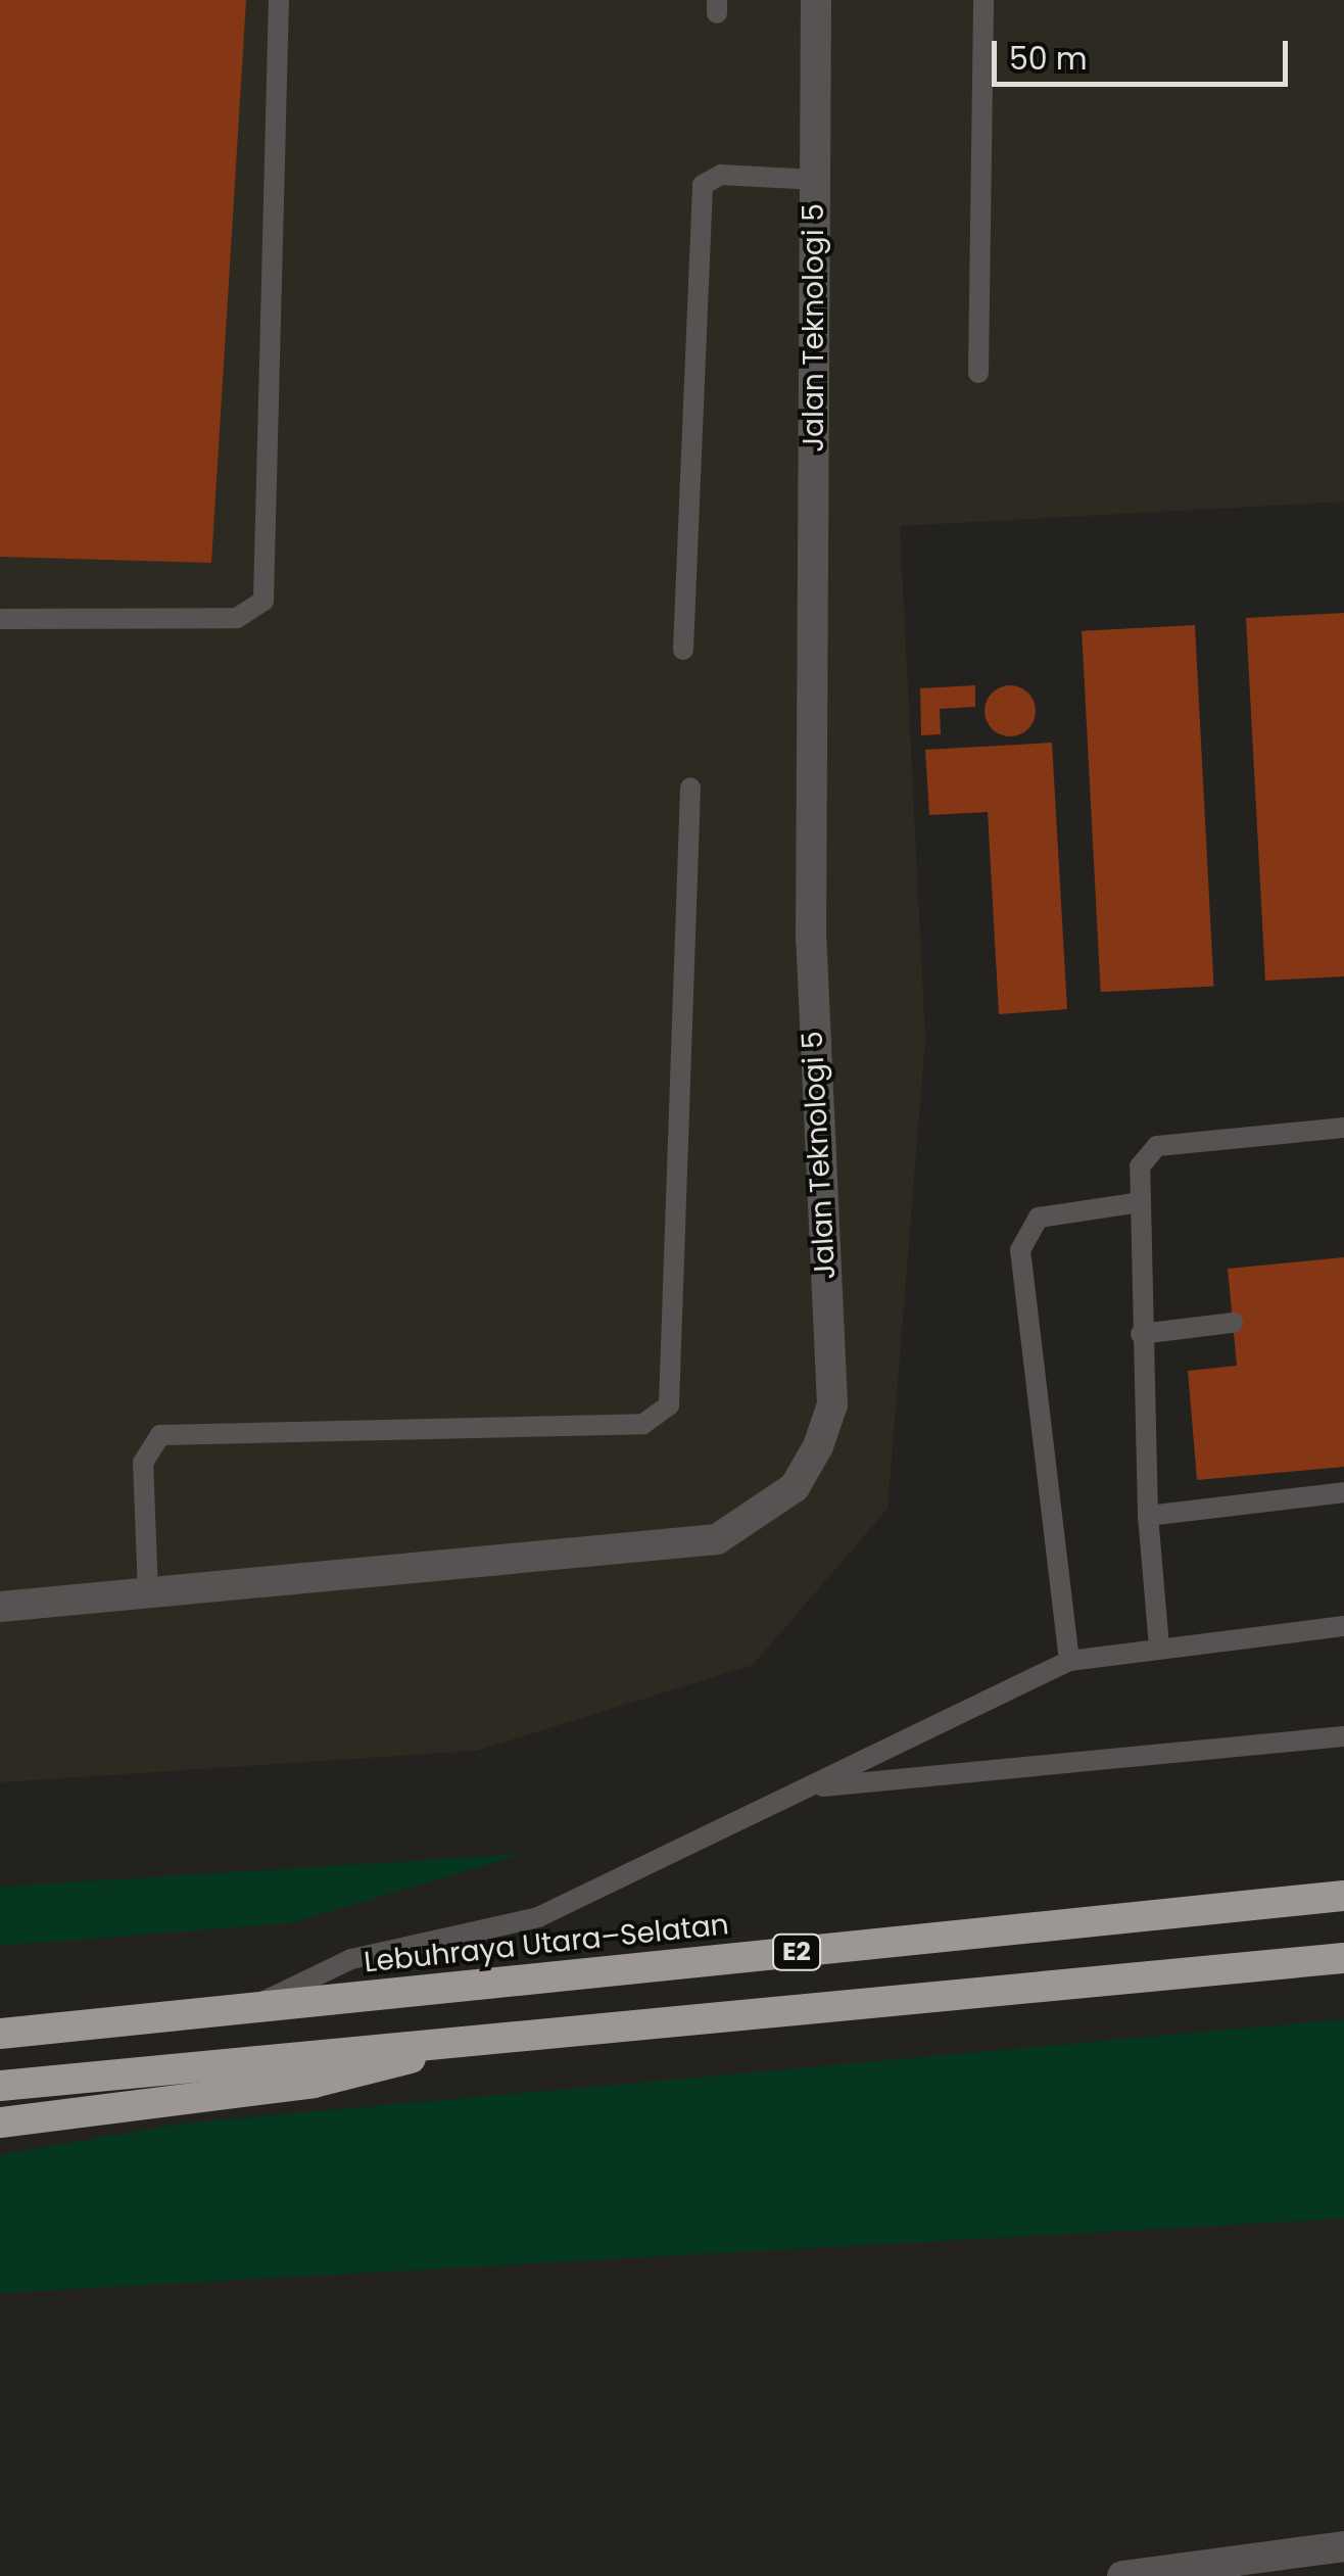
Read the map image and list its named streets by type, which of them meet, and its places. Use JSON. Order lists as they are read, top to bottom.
{
  "streets": {
    "highway": ["Lebuhraya Utara–Selatan", "E2"],
    "street": ["Jalan Teknologi 5"]
  },
  "scale_bar": "50 m"
}
